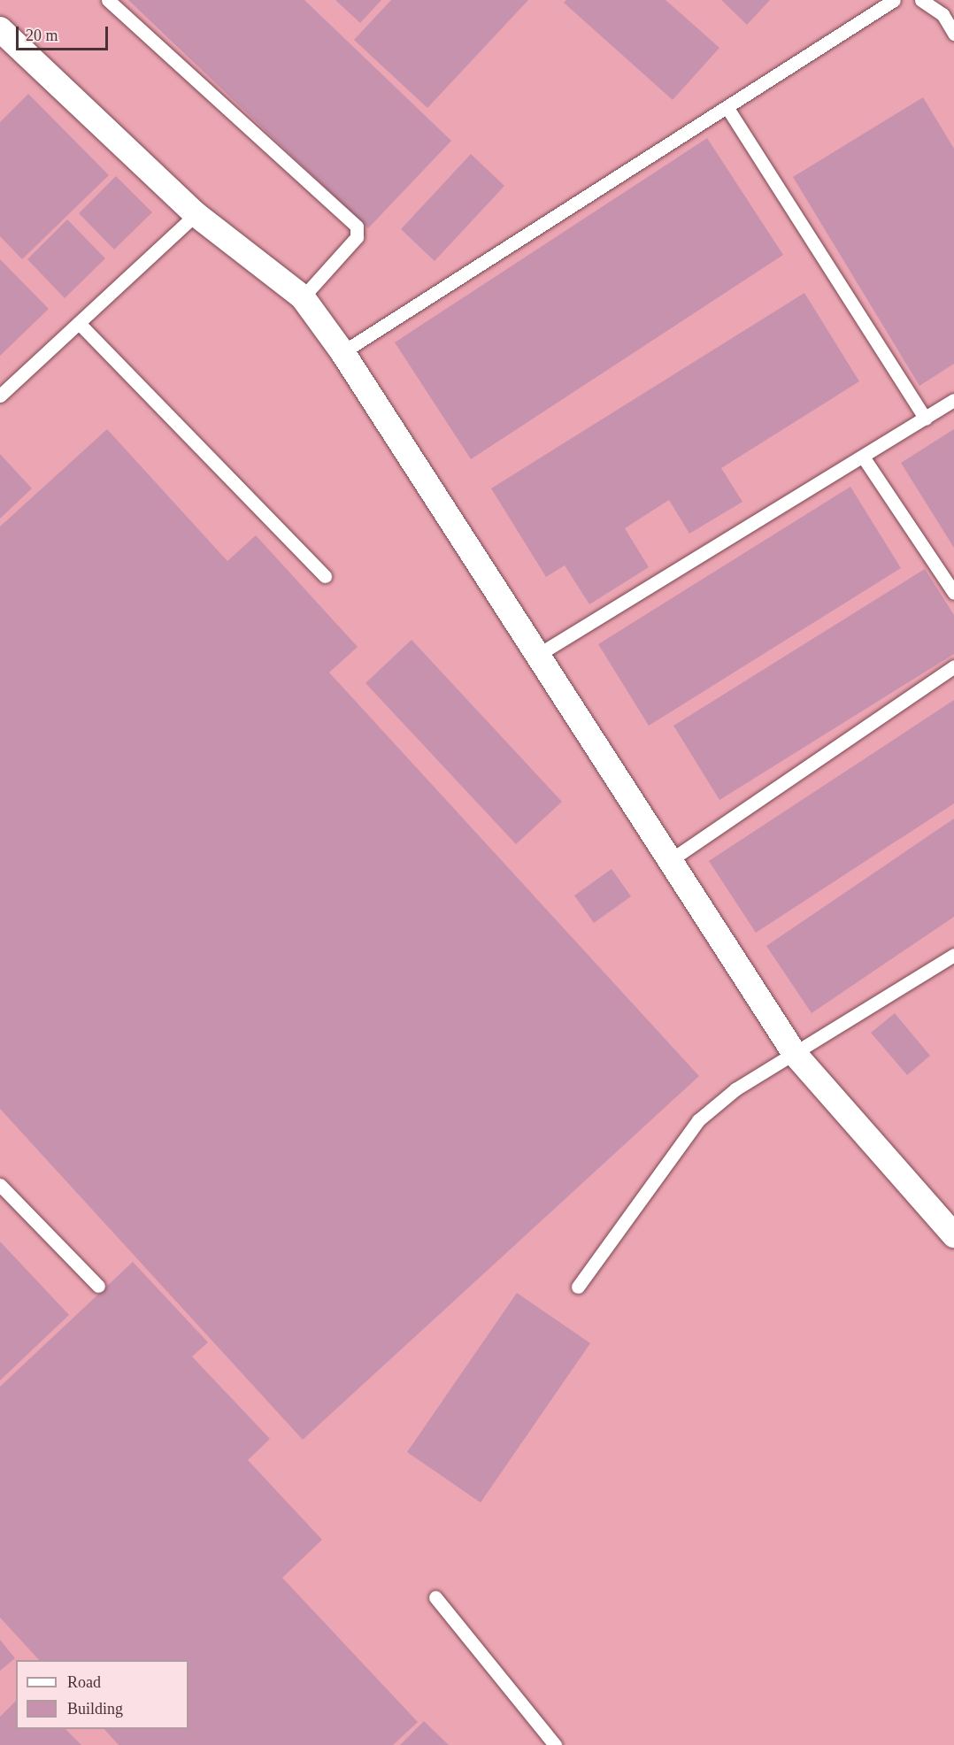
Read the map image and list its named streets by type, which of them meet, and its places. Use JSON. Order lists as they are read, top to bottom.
{
  "legend": ["Road", "Building"],
  "scale_bar": "20 m"
}
